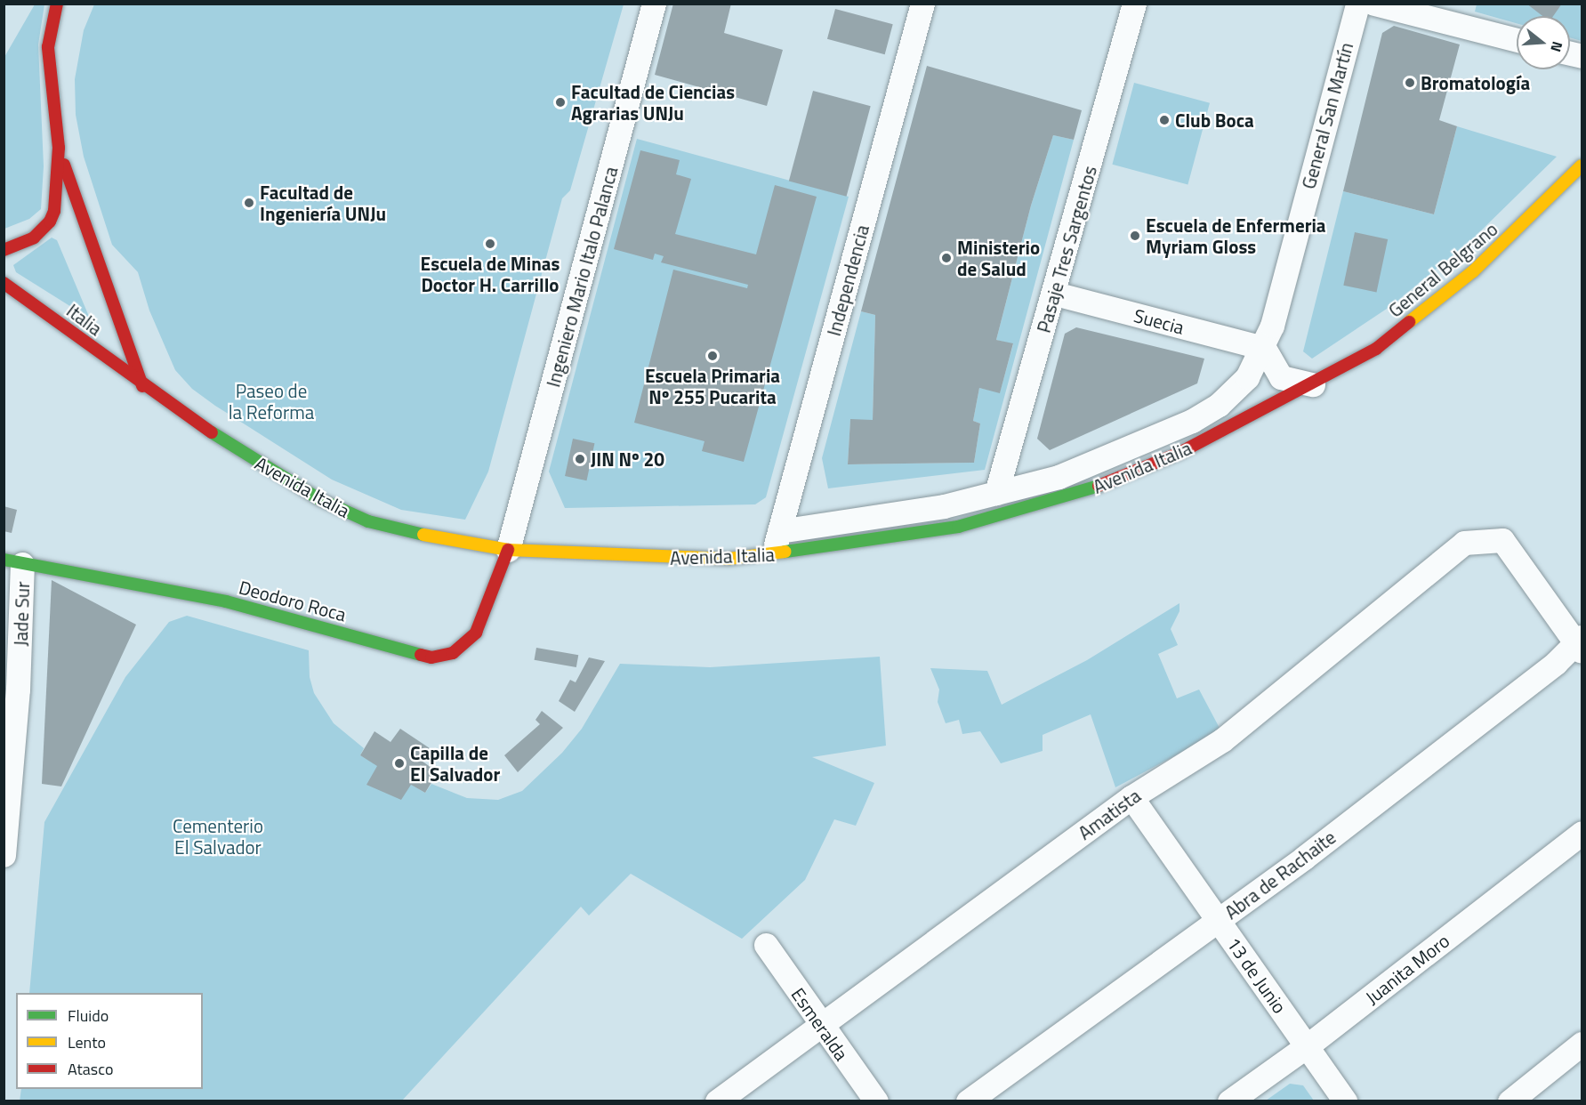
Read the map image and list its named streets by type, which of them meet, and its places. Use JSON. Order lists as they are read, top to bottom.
{
  "streets": {
    "main road": [
      "General Belgrano",
      "Italia",
      "Avenida Italia",
      "Deodoro Roca"
    ],
    "street": [
      "General San Martín",
      "Pasaje Tres Sargentos",
      "Ingeniero Mario Italo Palanca",
      "Independencia",
      "Suecia",
      "Jade Sur",
      "Amatista",
      "Abra de Rachaite",
      "Juanita Moro",
      "13 de Junio",
      "Esmeralda"
    ]
  },
  "crossings": [
    ["General San Martín", "Suecia"],
    ["General San Martín", "Avenida Italia"],
    ["Pasaje Tres Sargentos", "Suecia"],
    ["Pasaje Tres Sargentos", "Avenida Italia"],
    ["General Belgrano", "Avenida Italia"],
    ["Ingeniero Mario Italo Palanca", "Avenida Italia"],
    ["Ingeniero Mario Italo Palanca", "Deodoro Roca"],
    ["Independencia", "Avenida Italia"],
    ["Italia", "Avenida Italia"],
    ["Suecia", "Avenida Italia"],
    ["Avenida Italia", "Deodoro Roca"],
    ["Deodoro Roca", "Jade Sur"],
    ["Amatista", "Abra de Rachaite"],
    ["Amatista", "13 de Junio"],
    ["Amatista", "Esmeralda"],
    ["Abra de Rachaite", "13 de Junio"],
    ["Juanita Moro", "13 de Junio"]
  ],
  "parks": ["Paseo de la Reforma", "Cementerio El Salvador"],
  "places": [
    "Bromatología",
    "Facultad de Ciencias Agrarias UNJu",
    "Club Boca",
    "Facultad de Ingeniería UNJu",
    "Escuela de Enfermeria Myriam Gloss",
    "Escuela de Minas Doctor H. Carrillo",
    "Ministerio de Salud",
    "Escuela Primaria Nº 255 Pucarita",
    "JIN Nº 20",
    "Capilla de El Salvador"
  ],
  "legend": ["Fluido", "Lento", "Atasco"],
  "north": "right"
}
